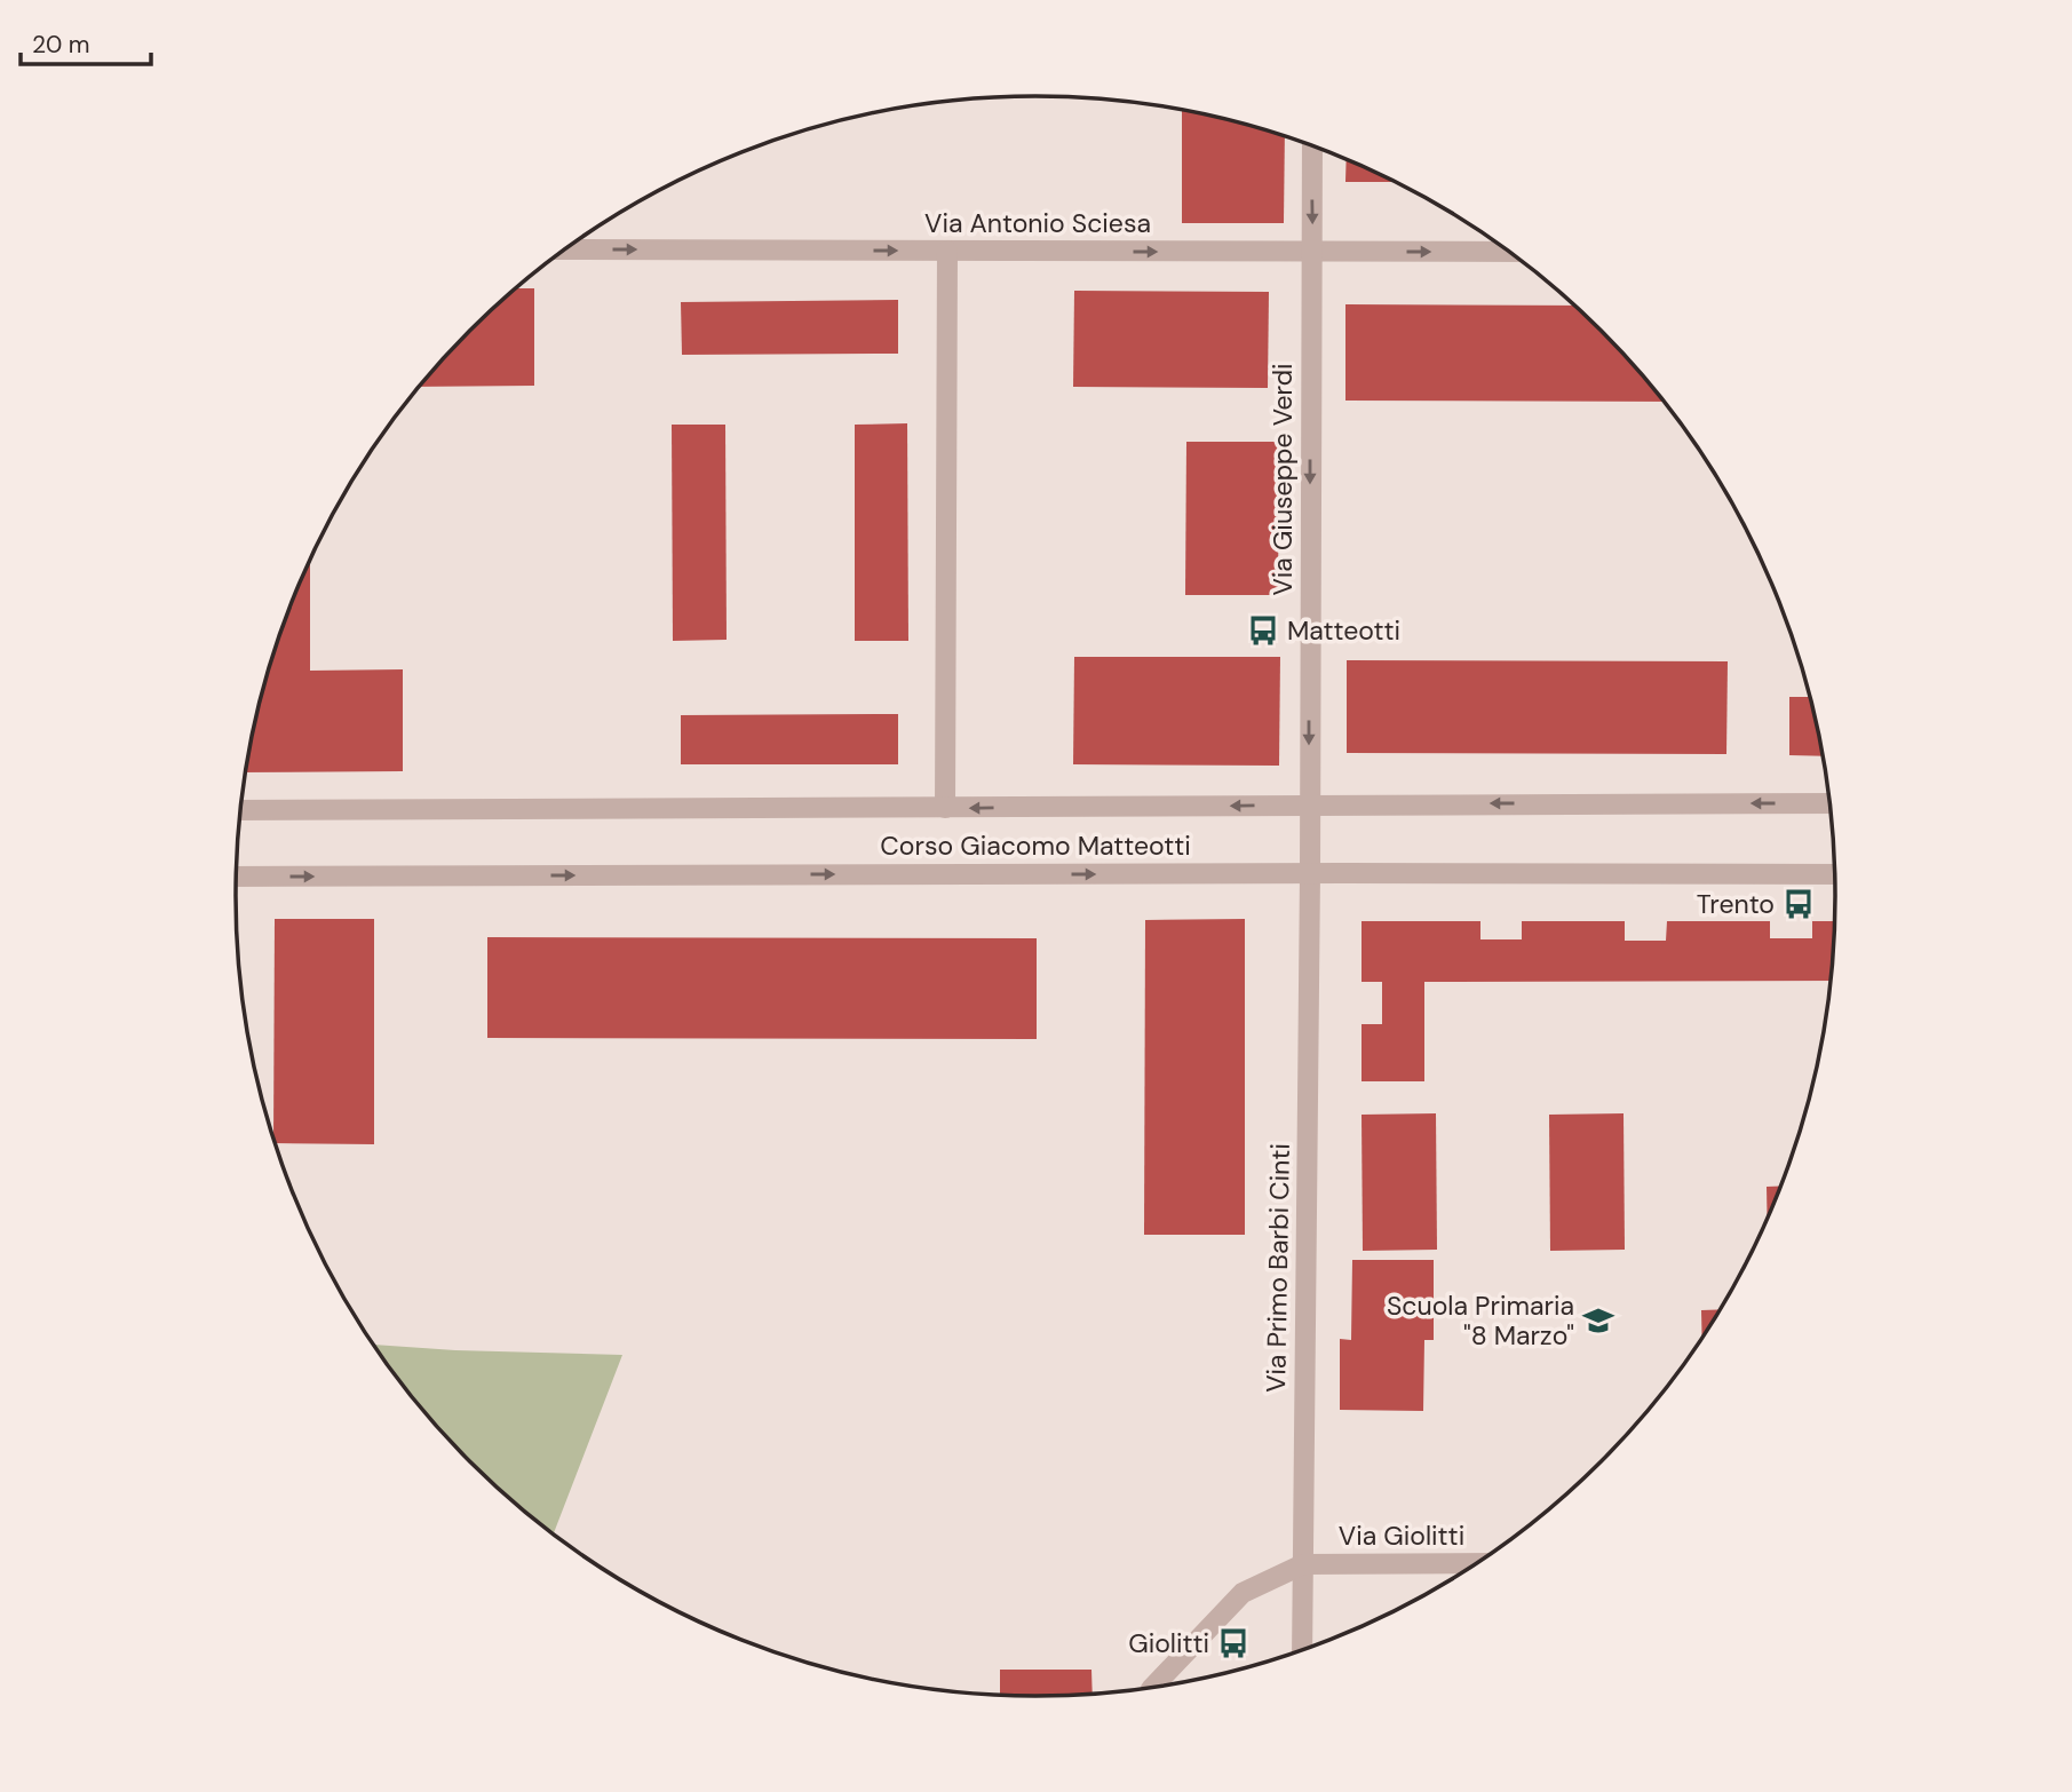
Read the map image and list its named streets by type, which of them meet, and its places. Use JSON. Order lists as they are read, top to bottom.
{
  "streets": {
    "street": [
      "Via Antonio Sciesa",
      "Via Giuseppe Verdi",
      "Corso Giacomo Matteotti",
      "Via Primo Barbi Cinti",
      "Via Giolitti"
    ]
  },
  "crossings": [
    ["Via Antonio Sciesa", "Via Giuseppe Verdi"],
    ["Via Giuseppe Verdi", "Corso Giacomo Matteotti"],
    ["Via Giuseppe Verdi", "Via Primo Barbi Cinti"],
    ["Corso Giacomo Matteotti", "Via Primo Barbi Cinti"],
    ["Via Primo Barbi Cinti", "Via Giolitti"]
  ],
  "one_way": ["Via Antonio Sciesa", "Via Giuseppe Verdi"],
  "places": {
    "bus stop": ["Matteotti", "Trento", "Giolitti"],
    "school or university": ["Scuola Primaria \"8 Marzo\""]
  },
  "scale_bar": "20 m"
}
